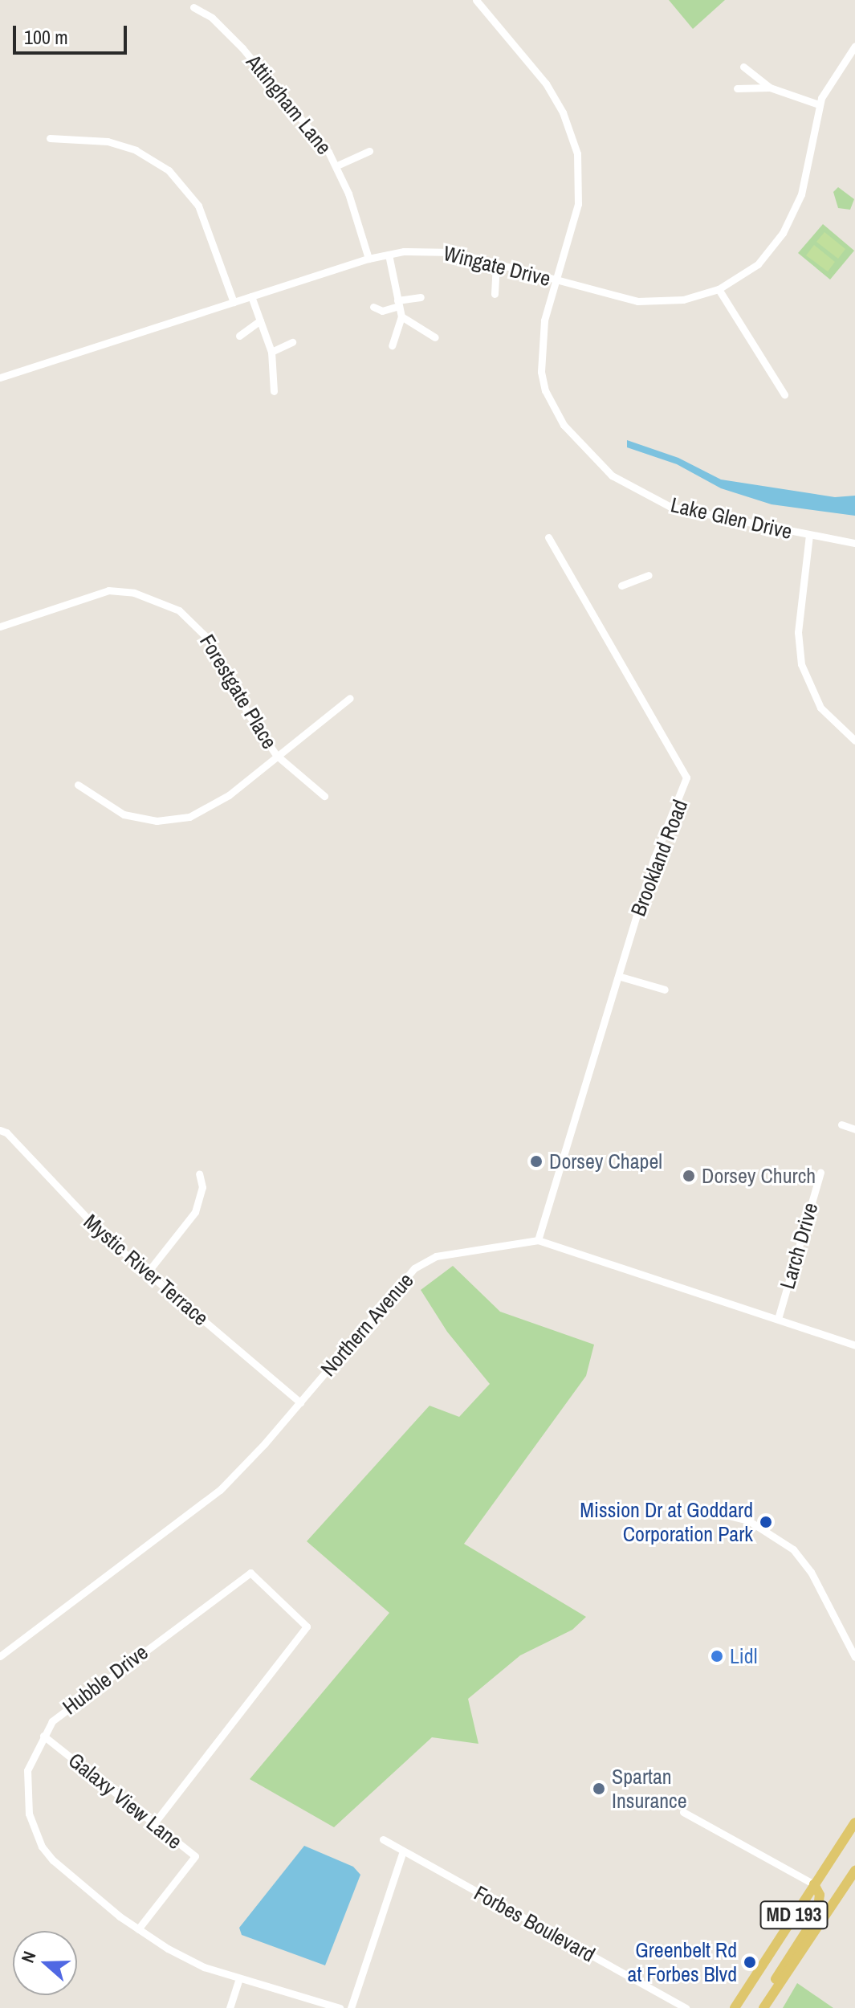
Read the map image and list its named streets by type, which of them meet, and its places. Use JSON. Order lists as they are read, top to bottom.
{
  "streets": {
    "main road": ["MD 193"],
    "street": [
      "Attingham Lane",
      "Wingate Drive",
      "Lake Glen Drive",
      "Forestgate Place",
      "Brookland Road",
      "Larch Drive",
      "Mystic River Terrace",
      "Northern Avenue",
      "Hubble Drive",
      "Galaxy View Lane",
      "Forbes Boulevard"
    ]
  },
  "crossings": [
    ["Attingham Lane", "Wingate Drive"],
    ["Wingate Drive", "Lake Glen Drive"],
    ["Brookland Road", "Northern Avenue"],
    ["Larch Drive", "Northern Avenue"],
    ["Mystic River Terrace", "Northern Avenue"],
    ["Hubble Drive", "Galaxy View Lane"]
  ],
  "places": [
    "Dorsey Chapel",
    "Dorsey Church",
    "Mission Dr at Goddard Corporation Park",
    "Lidl",
    "Spartan Insurance",
    "Greenbelt Rd at Forbes Blvd"
  ],
  "scale_bar": "100 m",
  "north": "left"
}
